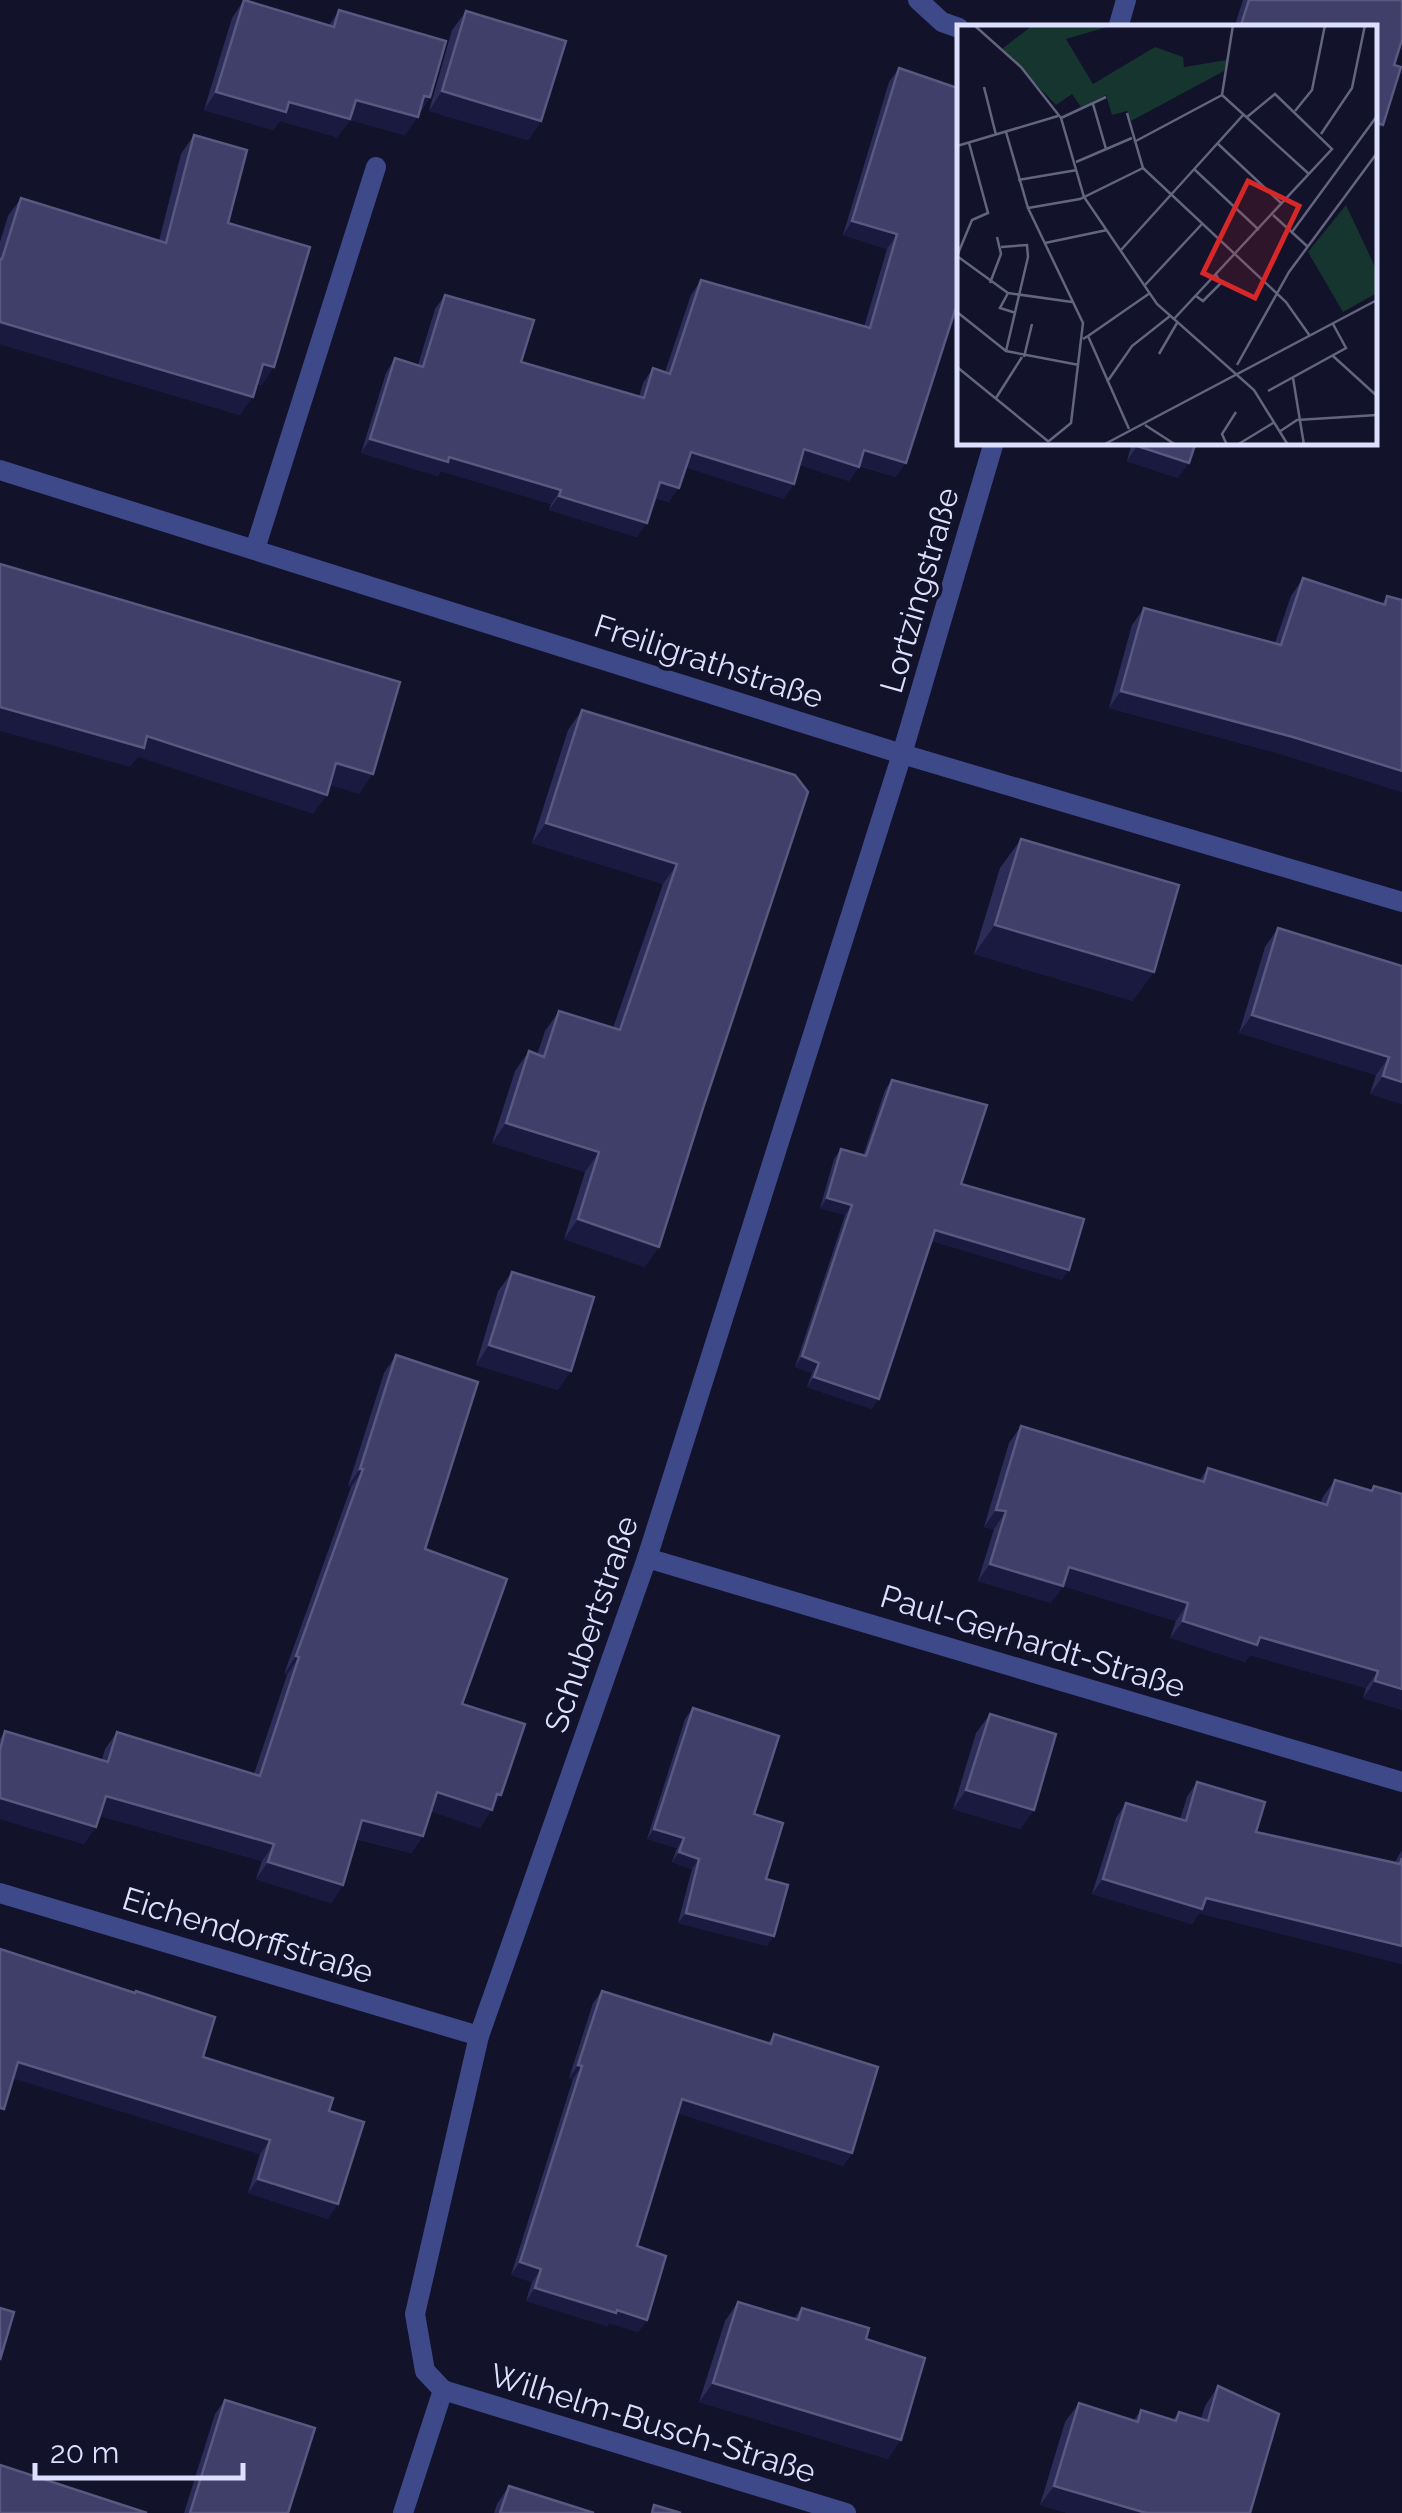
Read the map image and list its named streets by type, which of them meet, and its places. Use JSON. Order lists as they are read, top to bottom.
{
  "streets": {
    "street": [
      "Lortzingstraße",
      "Freiligrathstraße",
      "Schubertstraße",
      "Paul-Gerhardt-Straße",
      "Eichendorffstraße",
      "Wilhelm-Busch-Straße"
    ]
  },
  "crossings": [
    ["Lortzingstraße", "Freiligrathstraße"],
    ["Lortzingstraße", "Schubertstraße"],
    ["Freiligrathstraße", "Schubertstraße"],
    ["Schubertstraße", "Paul-Gerhardt-Straße"],
    ["Schubertstraße", "Eichendorffstraße"],
    ["Schubertstraße", "Wilhelm-Busch-Straße"]
  ],
  "scale_bar": "20 m"
}
